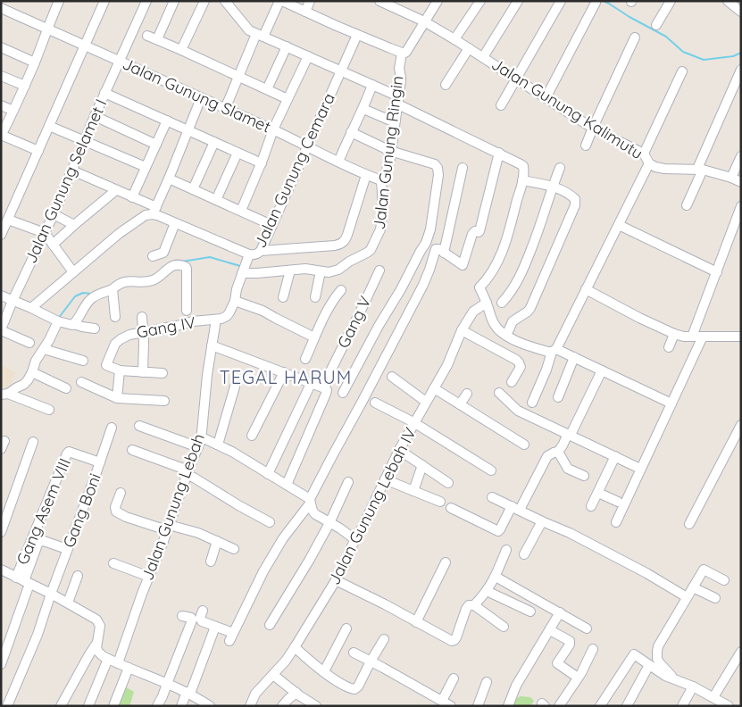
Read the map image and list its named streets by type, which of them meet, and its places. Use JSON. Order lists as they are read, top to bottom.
{
  "streets": {
    "street": [
      "Jalan Gunung Slamet",
      "Jalan Gunung Kalimutu",
      "Jalan Gunung Ringin",
      "Jalan Gunung Cemara",
      "Jalan Gunung Selamet I",
      "Gang V",
      "Gang IV",
      "Jalan Gunung Lebah IV",
      "Jalan Gunung Lebah",
      "Gang Boni",
      "Gang Asem VIII"
    ]
  },
  "crossings": [
    ["Jalan Gunung Slamet", "Jalan Gunung Ringin"],
    ["Jalan Gunung Slamet", "Jalan Gunung Cemara"],
    ["Jalan Gunung Slamet", "Jalan Gunung Selamet I"],
    ["Jalan Gunung Cemara", "Jalan Gunung Selamet I"],
    ["Gang IV", "Jalan Gunung Lebah"],
    ["Gang Boni", "Gang Asem VIII"]
  ],
  "districts": ["TEGAL HARUM"]
}
